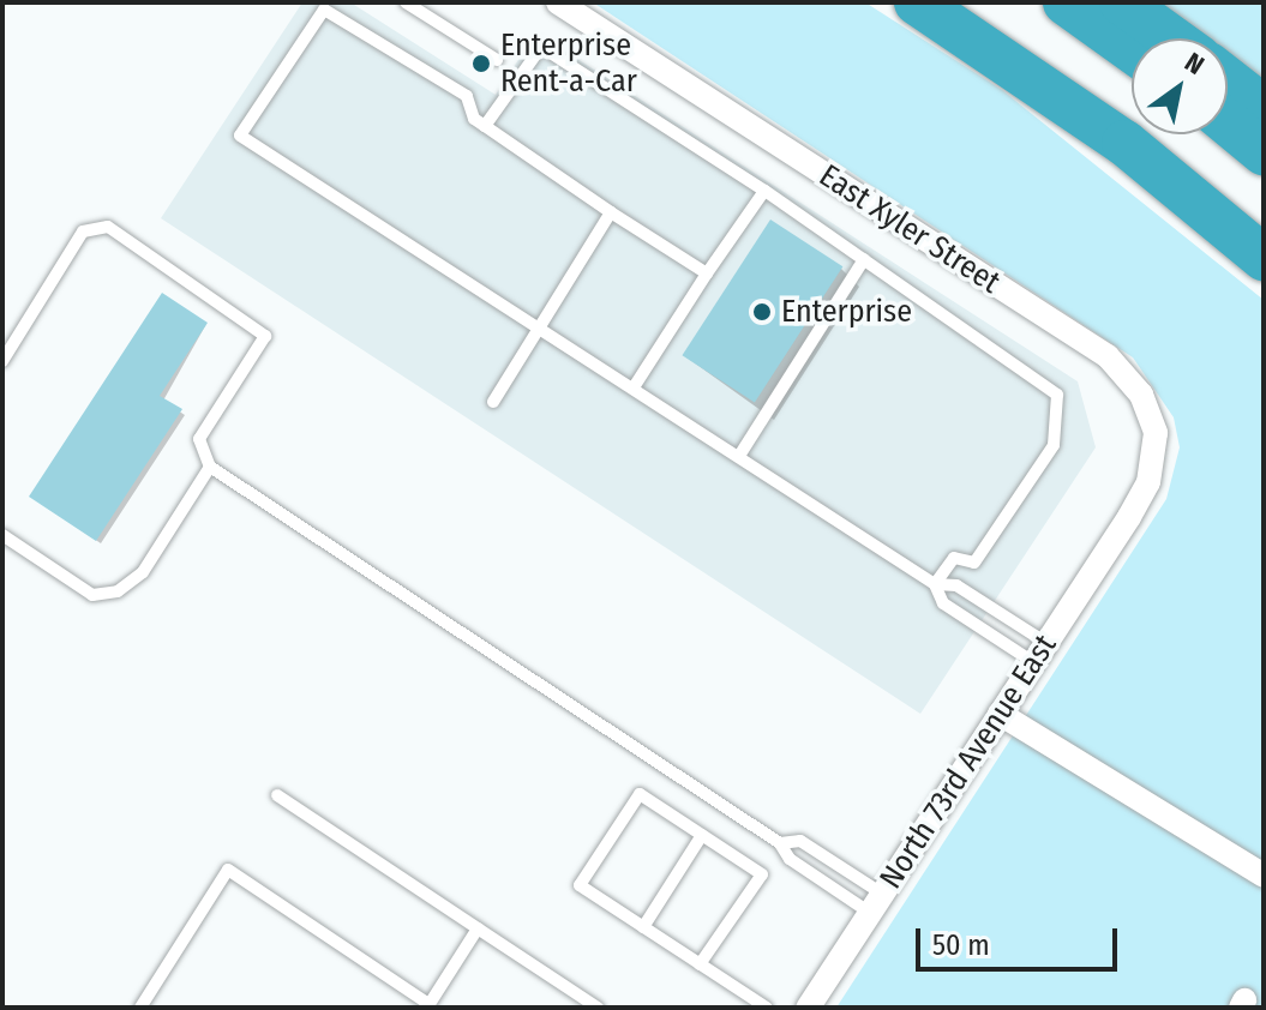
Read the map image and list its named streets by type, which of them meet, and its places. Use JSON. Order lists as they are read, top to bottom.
{
  "streets": {
    "street": ["East Xyler Street", "North 73rd Avenue East"]
  },
  "crossings": [
    ["East Xyler Street", "North 73rd Avenue East"]
  ],
  "places": ["Enterprise Rent-a-Car", "Enterprise"],
  "scale_bar": "50 m",
  "north": "top right"
}
